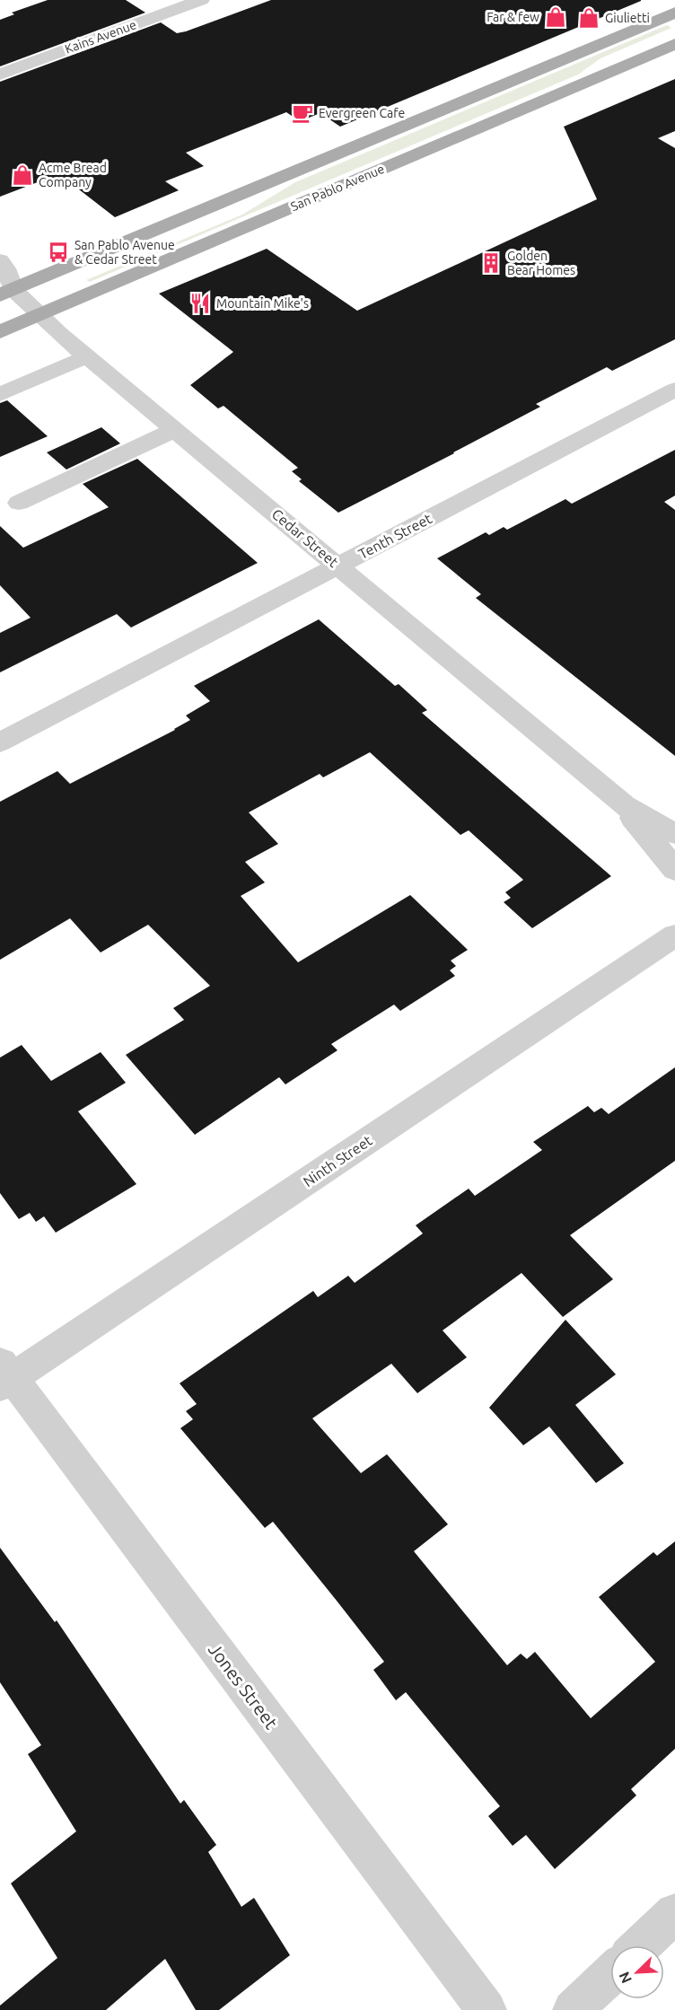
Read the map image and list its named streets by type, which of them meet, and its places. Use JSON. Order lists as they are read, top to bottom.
{
  "streets": {
    "main road": ["San Pablo Avenue"],
    "street": [
      "Kains Avenue",
      "Tenth Street",
      "Cedar Street",
      "Ninth Street",
      "Jones Street"
    ]
  },
  "crossings": [
    ["San Pablo Avenue", "Cedar Street"],
    ["Tenth Street", "Cedar Street"],
    ["Ninth Street", "Jones Street"]
  ],
  "places": {
    "shop": ["Far & few", "Giulietti", "Acme Bread Company"],
    "cafe": ["Evergreen Cafe"],
    "bus stop": ["San Pablo Avenue & Cedar Street"],
    "building": ["Golden Bear Homes"],
    "restaurant": ["Mountain Mike's"]
  },
  "north": "bottom left"
}
